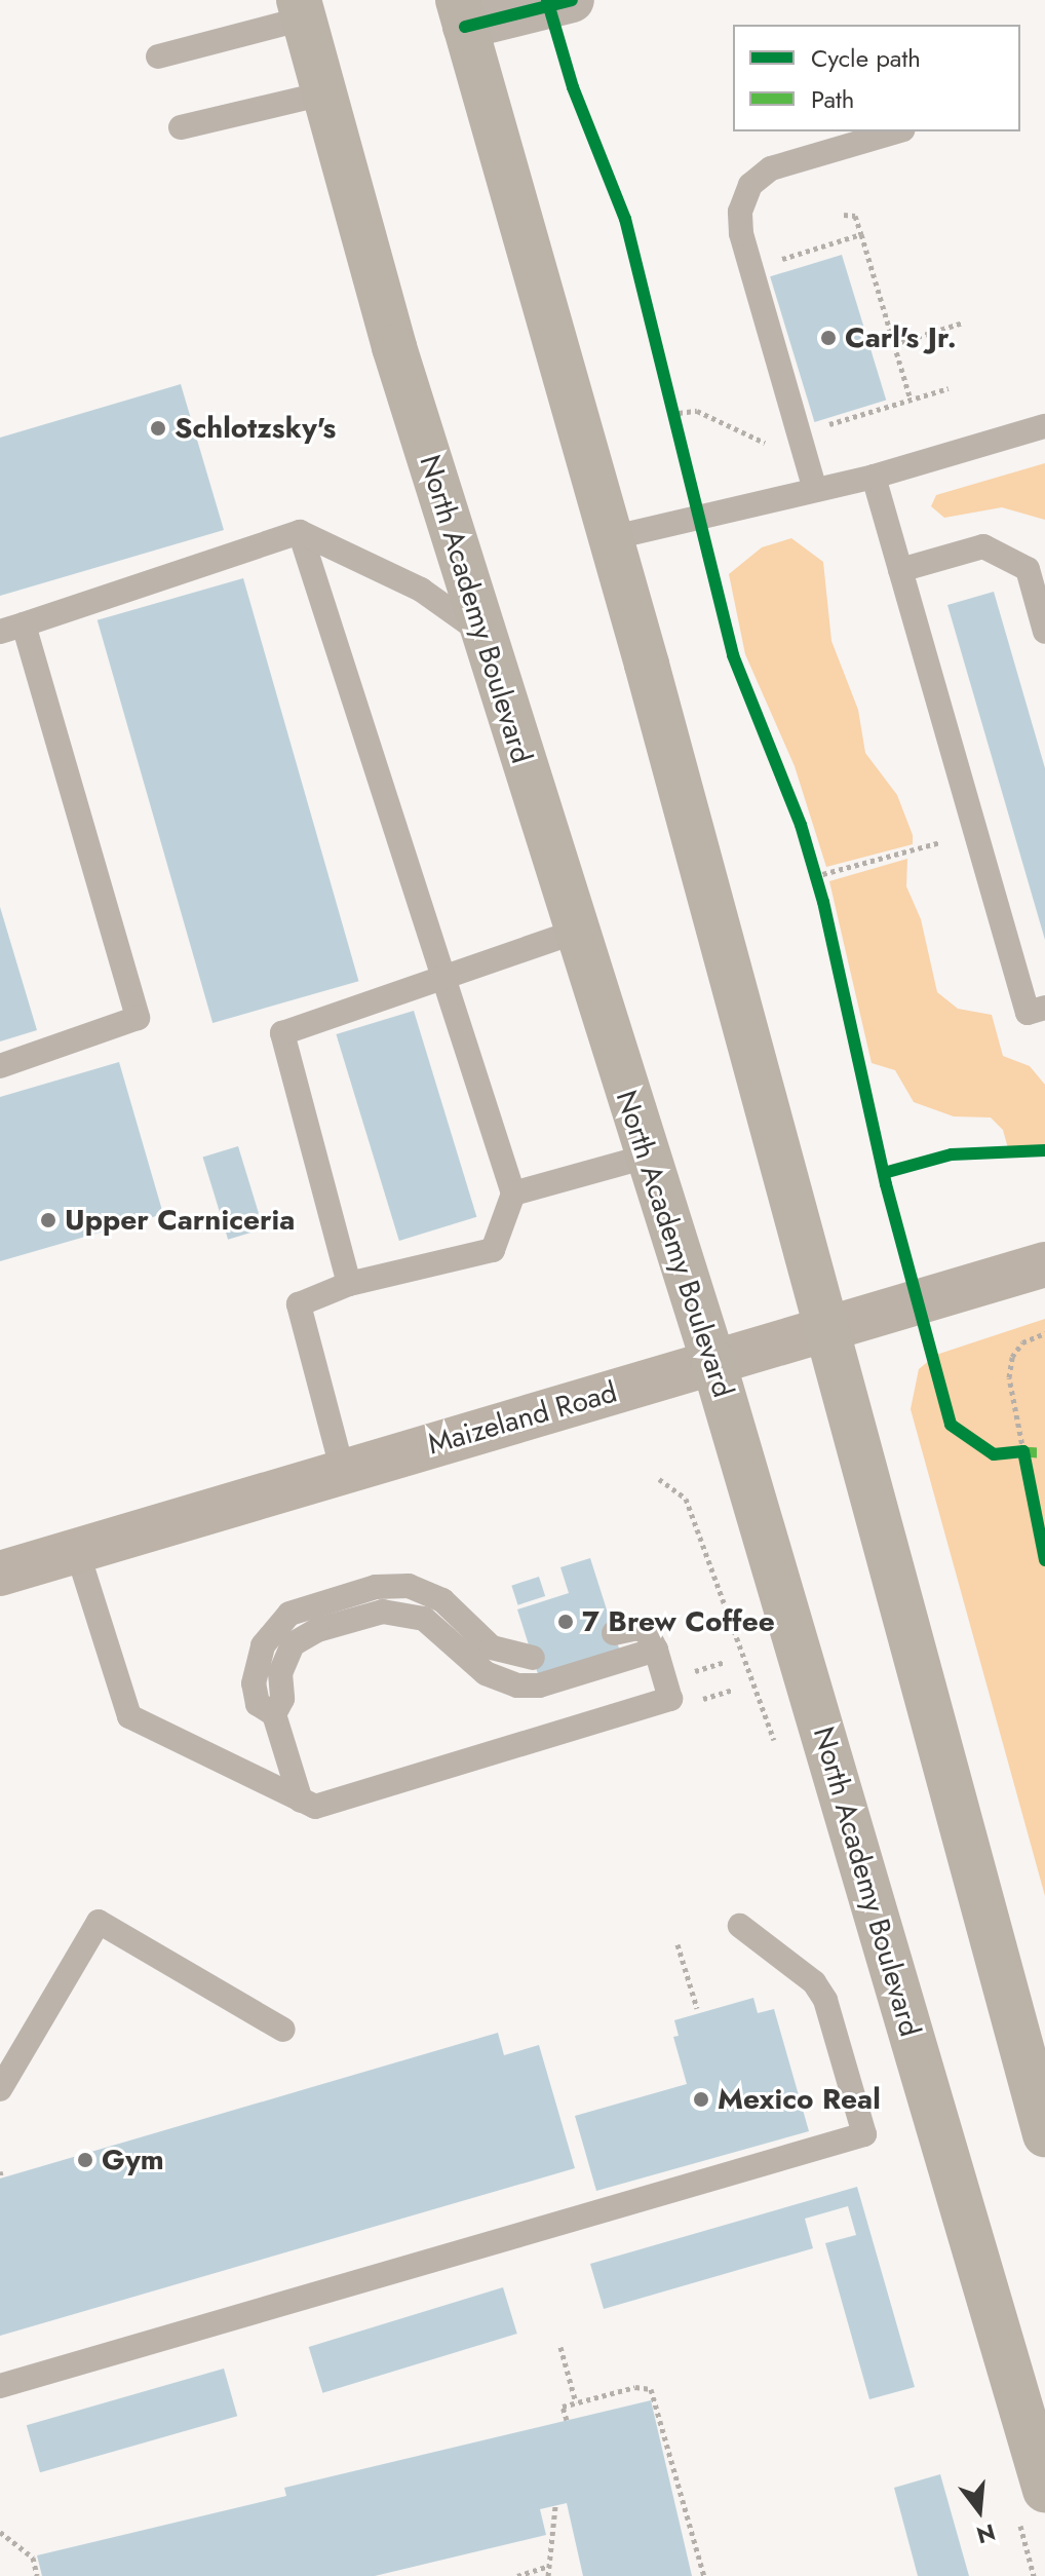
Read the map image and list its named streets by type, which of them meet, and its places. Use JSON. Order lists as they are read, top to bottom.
{
  "streets": {
    "highway": ["North Academy Boulevard"],
    "main road": ["Maizeland Road"]
  },
  "crossings": [
    ["North Academy Boulevard", "Maizeland Road"]
  ],
  "places": [
    "Carl's Jr.",
    "Schlotzsky's",
    "Upper Carniceria",
    "7 Brew Coffee",
    "Mexico Real",
    "Gym"
  ],
  "legend": ["Cycle path", "Path"],
  "north": "bottom"
}
